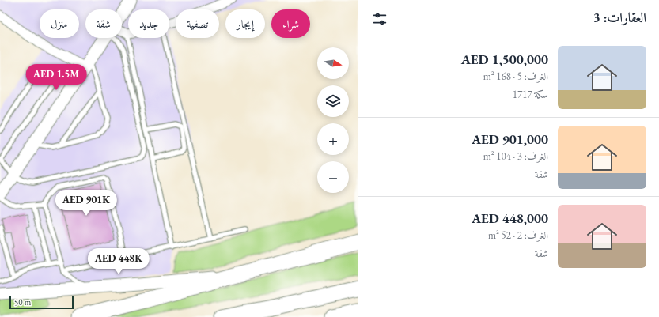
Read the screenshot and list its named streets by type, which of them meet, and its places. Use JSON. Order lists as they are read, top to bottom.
{
  "scale_bar": "50 m",
  "north": "right",
  "page": {
    "heading": "العقارات: 3",
    "chip": [
      "شراء",
      "إيجار",
      "تصفية",
      "جديد",
      "شقة",
      "منزل"
    ],
    "list": [
      {
        "name": "AED 1,500,000",
        "note": "الغرف: 5 · 168 m² · سكة 1717"
      },
      {
        "name": "AED 901,000",
        "note": "الغرف: 3 · 104 m² · شقة"
      },
      {
        "name": "AED 448,000",
        "note": "الغرف: 2 · 52 m² · شقة"
      }
    ],
    "map_buttons": ["+", "−"],
    "price": ["AED 1.5M", "AED 901K", "AED 448K"],
    "scale": "50 m"
  }
}
